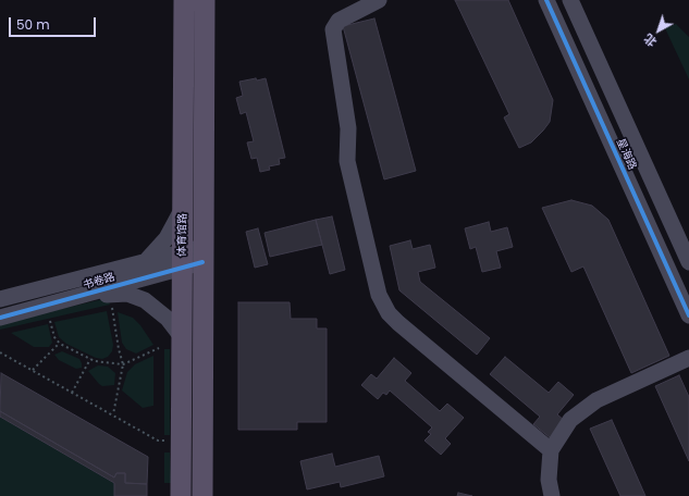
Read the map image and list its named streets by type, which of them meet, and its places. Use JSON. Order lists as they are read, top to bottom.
{
  "streets": {
    "main road": ["体育馆路"],
    "street": ["星海路", "书卷路"]
  },
  "crossings": [
    ["体育馆路", "书卷路"]
  ],
  "scale_bar": "50 m",
  "north": "bottom left"
}
